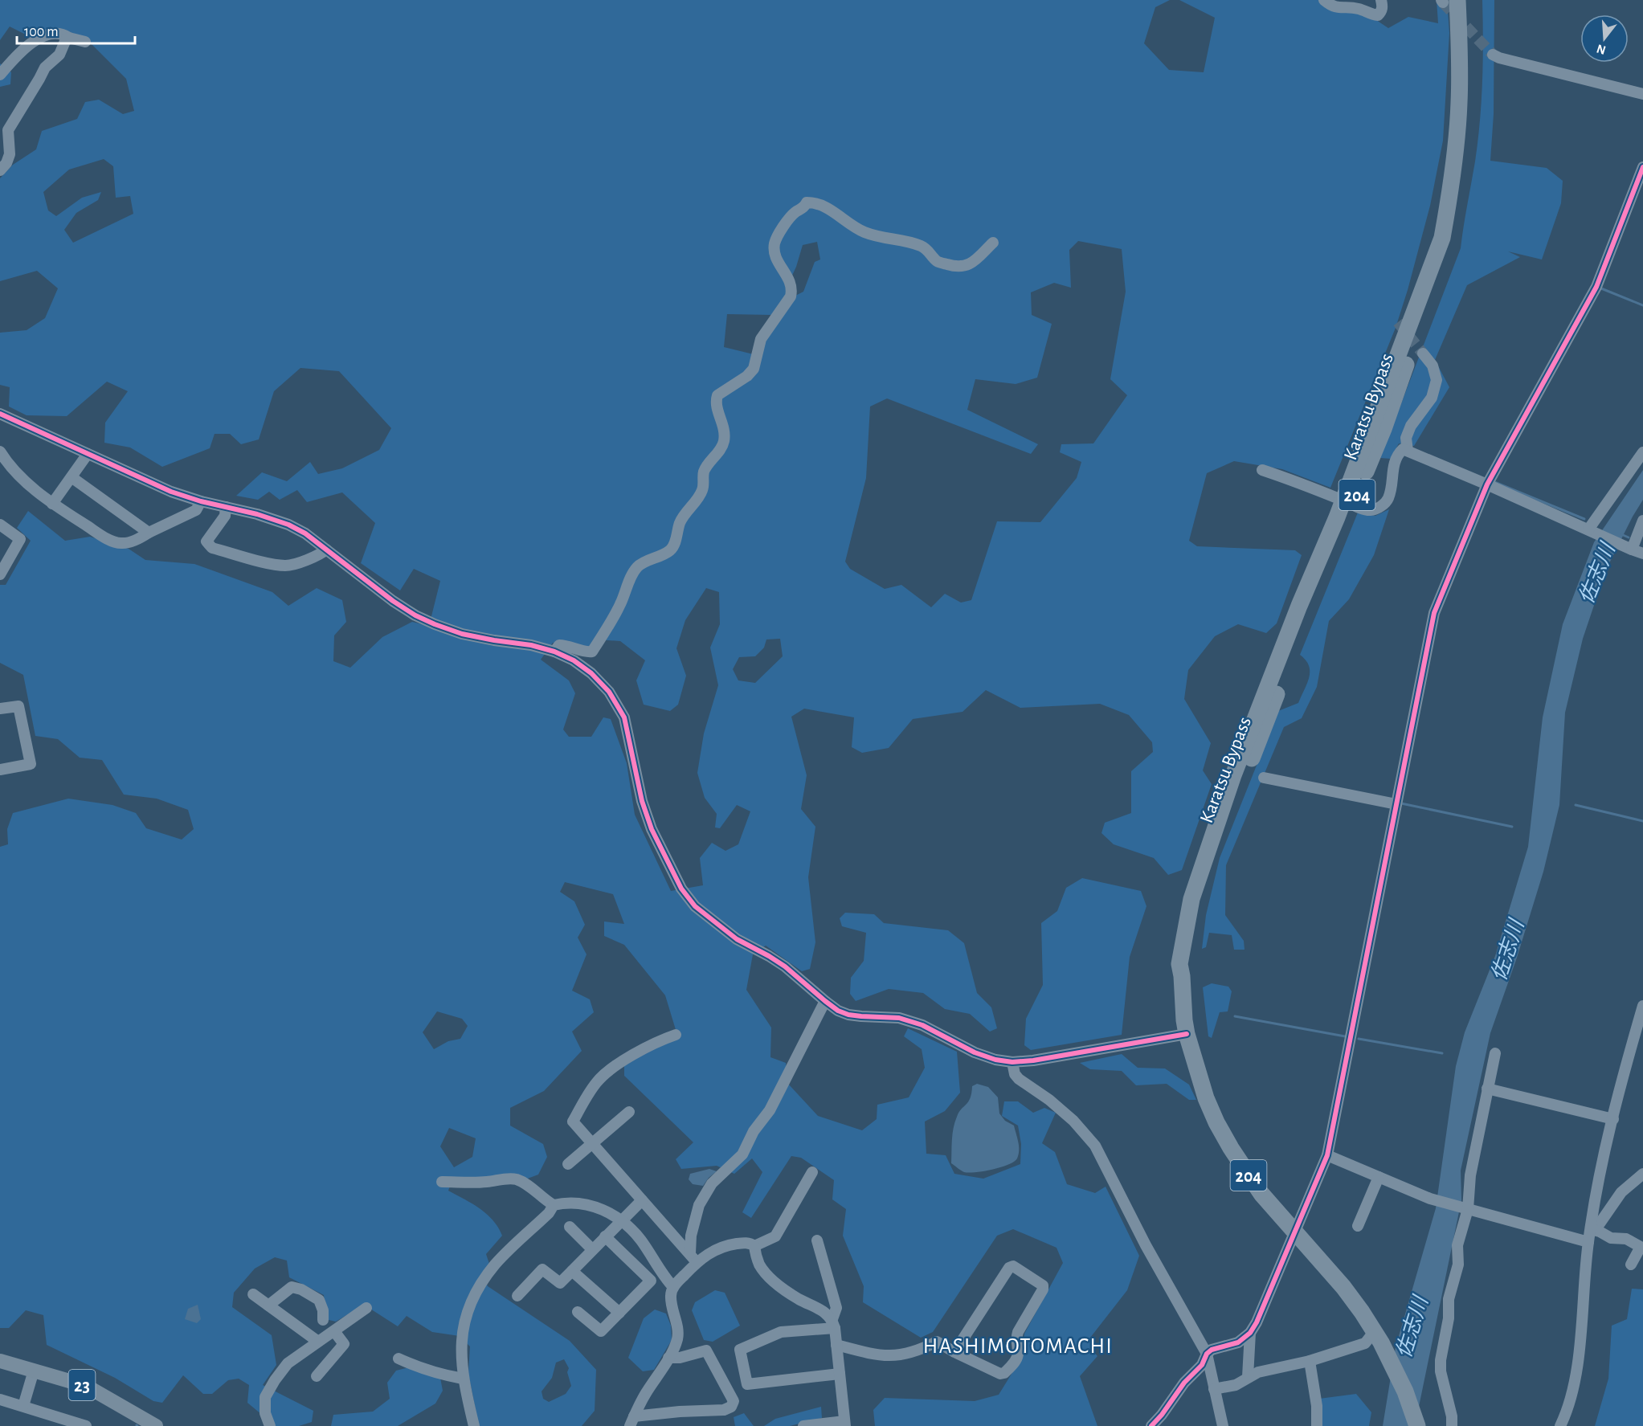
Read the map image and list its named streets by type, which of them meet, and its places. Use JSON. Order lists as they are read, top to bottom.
{
  "streets": {
    "highway": ["Karatsu Bypass", "204"],
    "main road": ["23"]
  },
  "districts": ["HASHIMOTOMACHI"],
  "water": ["佐志川"],
  "scale_bar": "100 m",
  "north": "bottom"
}
